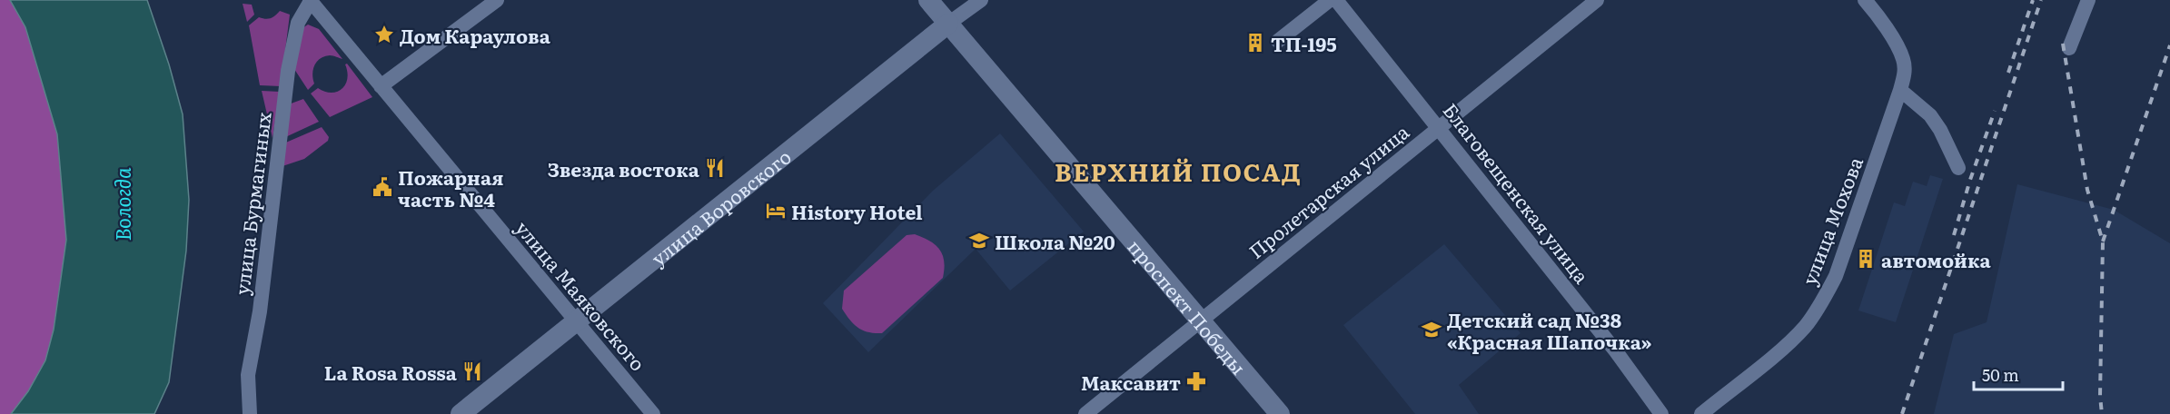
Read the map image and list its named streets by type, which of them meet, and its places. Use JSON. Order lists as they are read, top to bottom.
{
  "streets": {
    "street": [
      "Пролетарская улица",
      "Благовещенская улица",
      "улица Бурмагиных",
      "улица Воровского",
      "улица Мохова",
      "улица Маяковского",
      "проспект Победы"
    ]
  },
  "crossings": [
    ["Пролетарская улица", "Благовещенская улица"],
    ["Пролетарская улица", "проспект Победы"],
    ["улица Бурмагиных", "улица Маяковского"],
    ["улица Воровского", "улица Маяковского"],
    ["улица Воровского", "проспект Победы"]
  ],
  "districts": ["ВЕРХНИЙ ПОСАД"],
  "water": ["Вологда"],
  "places": {
    "place": ["Дом Караулова"],
    "building": ["ТП-195", "автомойка"],
    "restaurant": ["Звезда востока", "La Rosa Rossa"],
    "public building": ["Пожарная часть №4"],
    "hotel": ["History Hotel"],
    "school or university": ["Школа №20", "Детский сад №38 «Красная Шапочка»"],
    "pharmacy": ["Максавит"]
  },
  "scale_bar": "50 m"
}
